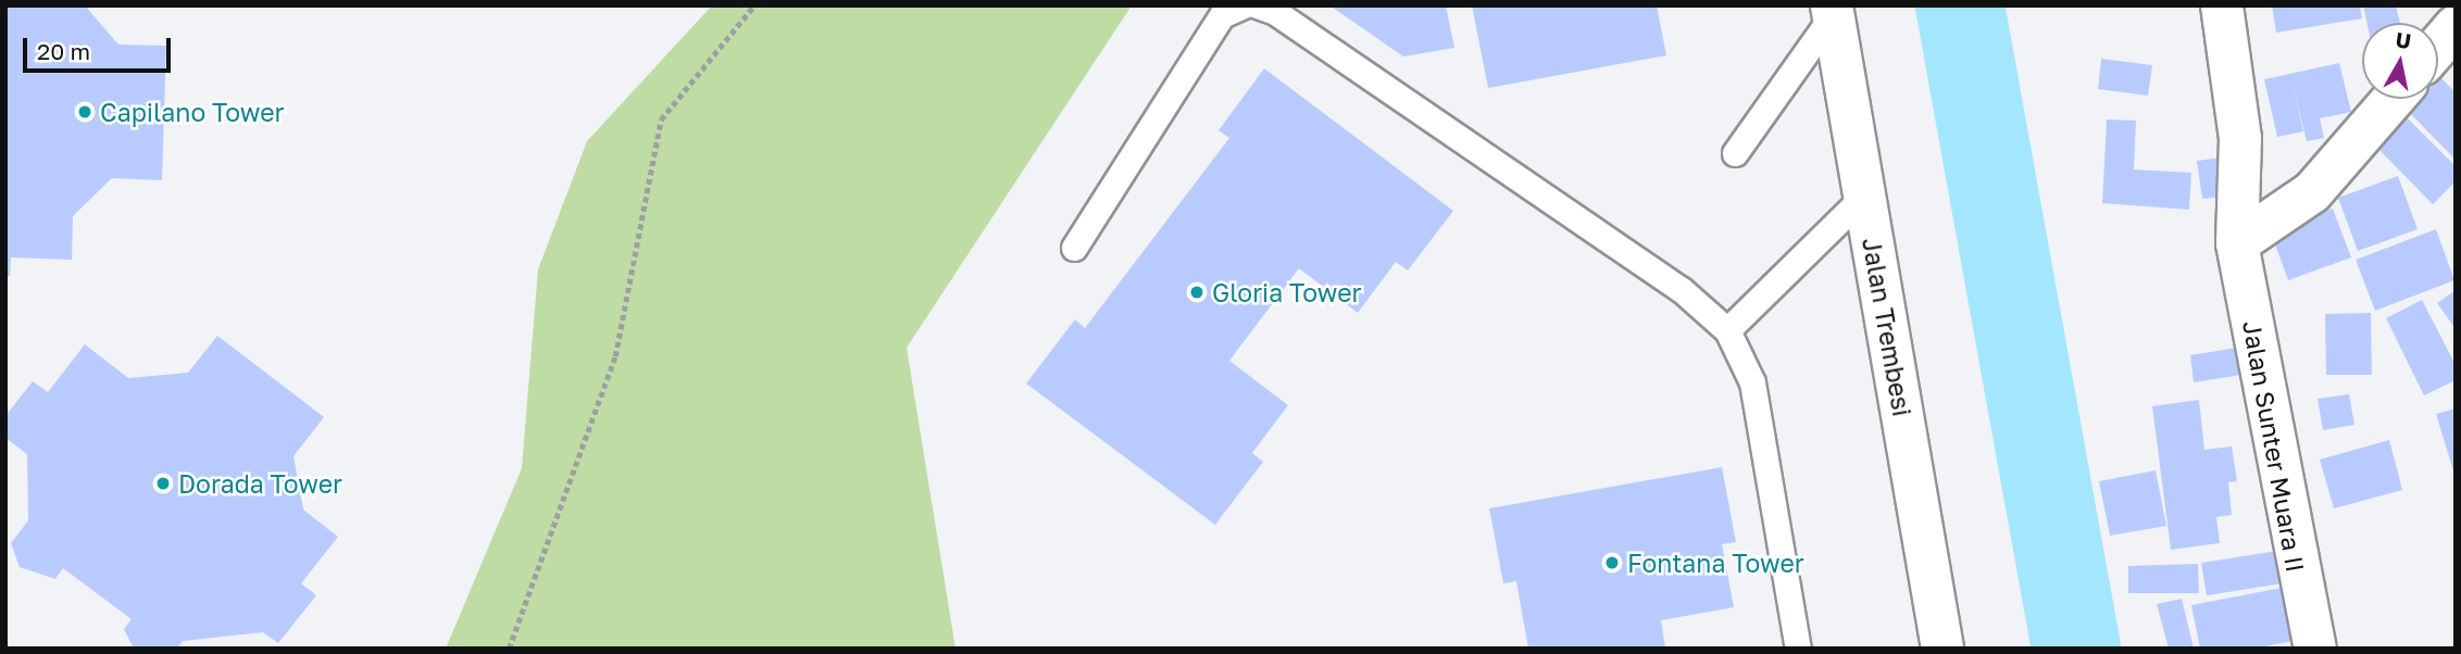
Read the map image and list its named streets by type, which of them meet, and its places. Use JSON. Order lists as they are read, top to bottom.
{
  "streets": {
    "street": ["Jalan Trembesi", "Jalan Sunter Muara II"]
  },
  "places": [
    "Capilano Tower",
    "Gloria Tower",
    "Dorada Tower",
    "Fontana Tower"
  ],
  "scale_bar": "20 m",
  "north": "top"
}
